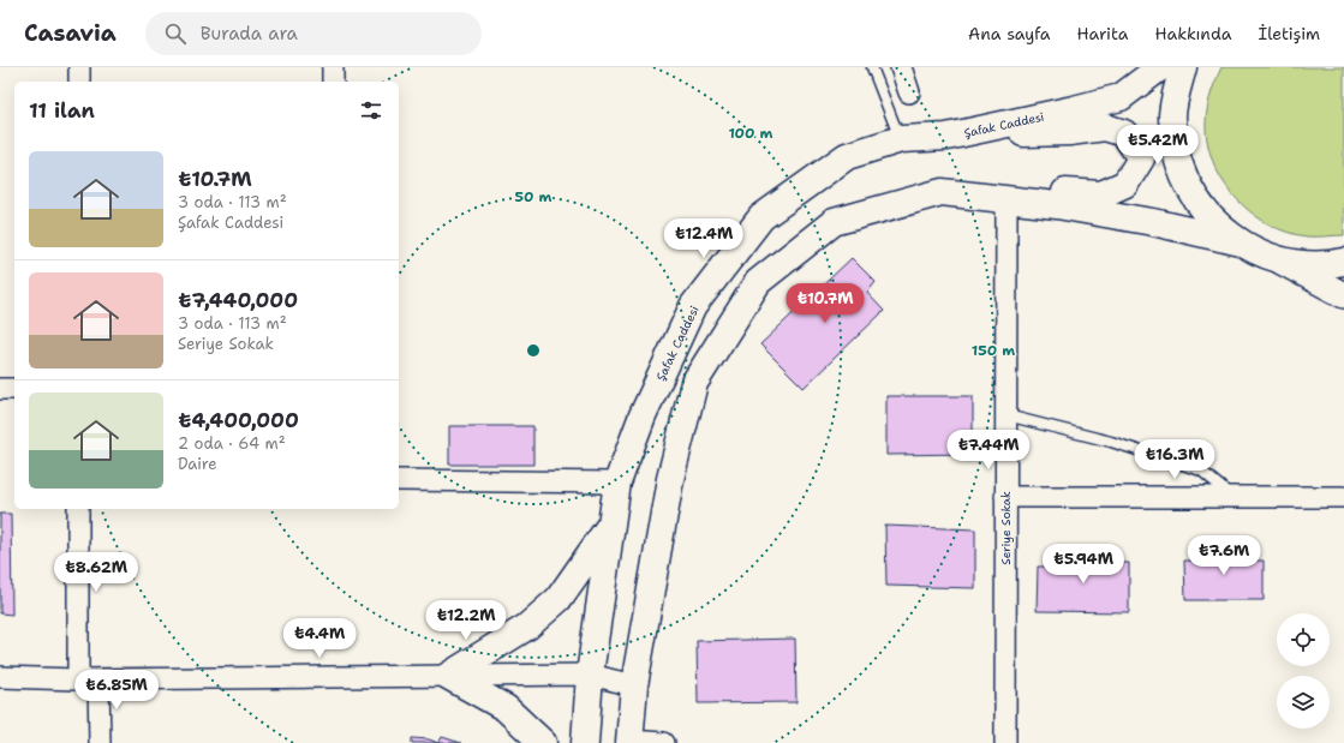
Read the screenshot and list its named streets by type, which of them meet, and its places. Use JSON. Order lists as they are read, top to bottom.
{
  "streets": {
    "main road": ["Şafak Caddesi"],
    "street": ["Seriye Sokak"]
  },
  "page": {
    "header": "Casavia",
    "search": "Burada ara",
    "nav": [
      "Ana sayfa",
      "Harita",
      "Hakkında",
      "İletişim"
    ],
    "heading": "11 ilan",
    "price": [
      "₺5.42M",
      "₺12.4M",
      "₺10.7M",
      "₺7.44M",
      "₺16.3M",
      "₺7.6M",
      "₺5.94M",
      "₺8.62M",
      "₺12.2M",
      "₺4.4M",
      "₺6.85M"
    ],
    "list": [
      {
        "name": "₺10.7M",
        "note": "3 oda · 113 m² · Şafak Caddesi"
      },
      {
        "name": "₺7,440,000",
        "note": "3 oda · 113 m² · Seriye Sokak"
      },
      {
        "name": "₺4,400,000",
        "note": "2 oda · 64 m² · Daire"
      }
    ]
  },
  "rings": ["100 m", "50 m", "150 m"]
}
